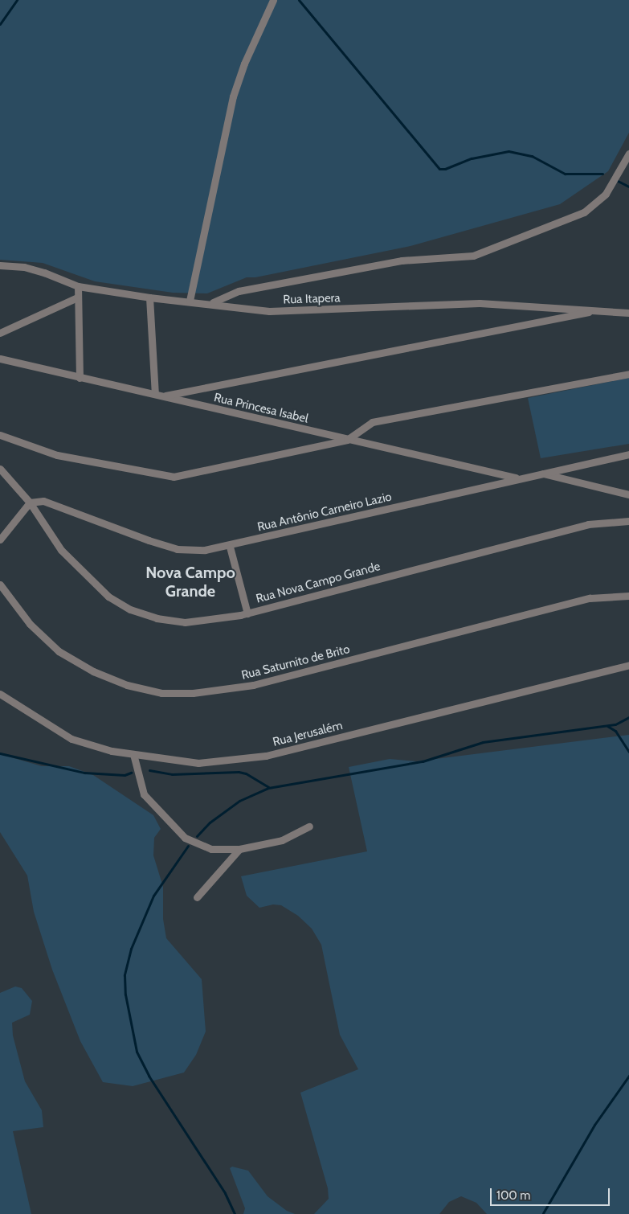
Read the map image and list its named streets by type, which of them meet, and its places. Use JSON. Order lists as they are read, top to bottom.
{
  "streets": {
    "street": [
      "Rua Itapera",
      "Rua Princesa Isabel",
      "Rua Antônio Carneiro Lazio",
      "Rua Nova Campo Grande",
      "Rua Saturnito de Brito",
      "Rua Jerusalém"
    ]
  },
  "crossings": [
    ["Rua Princesa Isabel", "Rua Antônio Carneiro Lazio"],
    ["Rua Antônio Carneiro Lazio", "Rua Nova Campo Grande"]
  ],
  "districts": ["Nova Campo Grande"],
  "scale_bar": "100 m"
}
